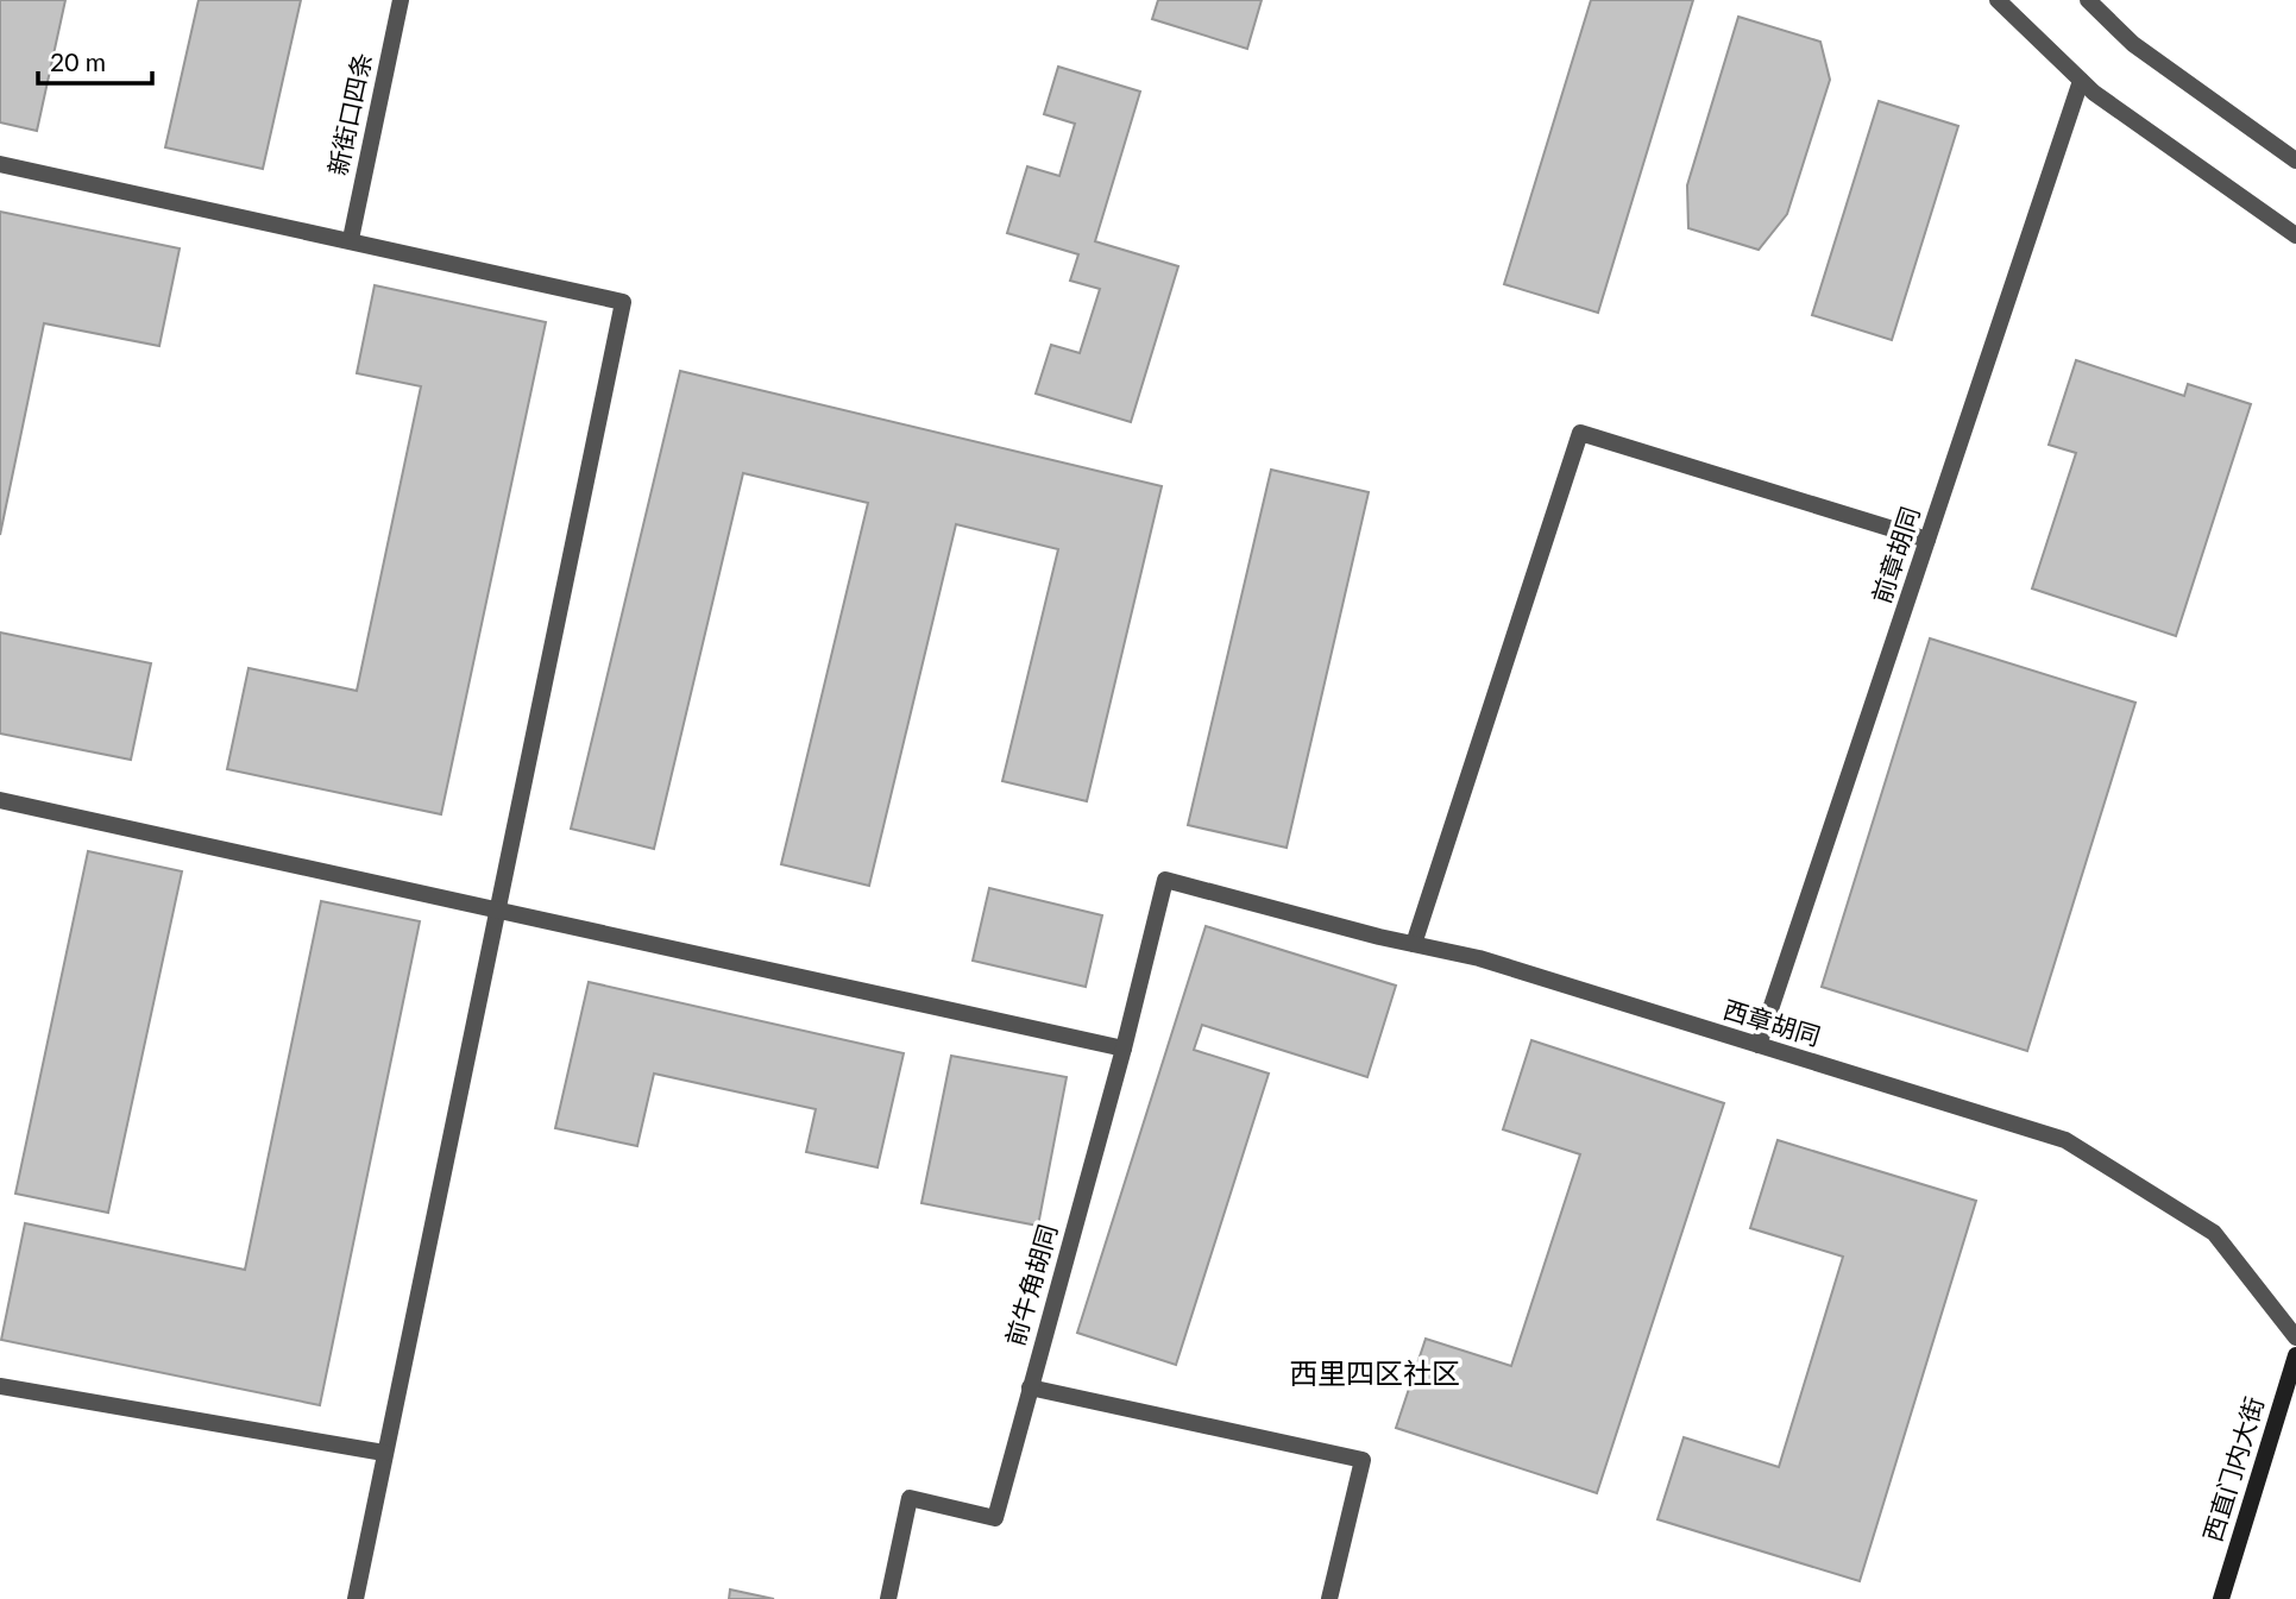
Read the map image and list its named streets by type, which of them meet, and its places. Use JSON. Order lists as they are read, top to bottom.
{
  "streets": {
    "main road": ["西直门内大街"],
    "street": [
      "新街口四条",
      "前章胡同",
      "西章胡同",
      "前牛角胡同"
    ]
  },
  "crossings": [
    ["前章胡同", "西章胡同"],
    ["西章胡同", "前牛角胡同"]
  ],
  "districts": ["西里四区社区"],
  "scale_bar": "20 m"
}
